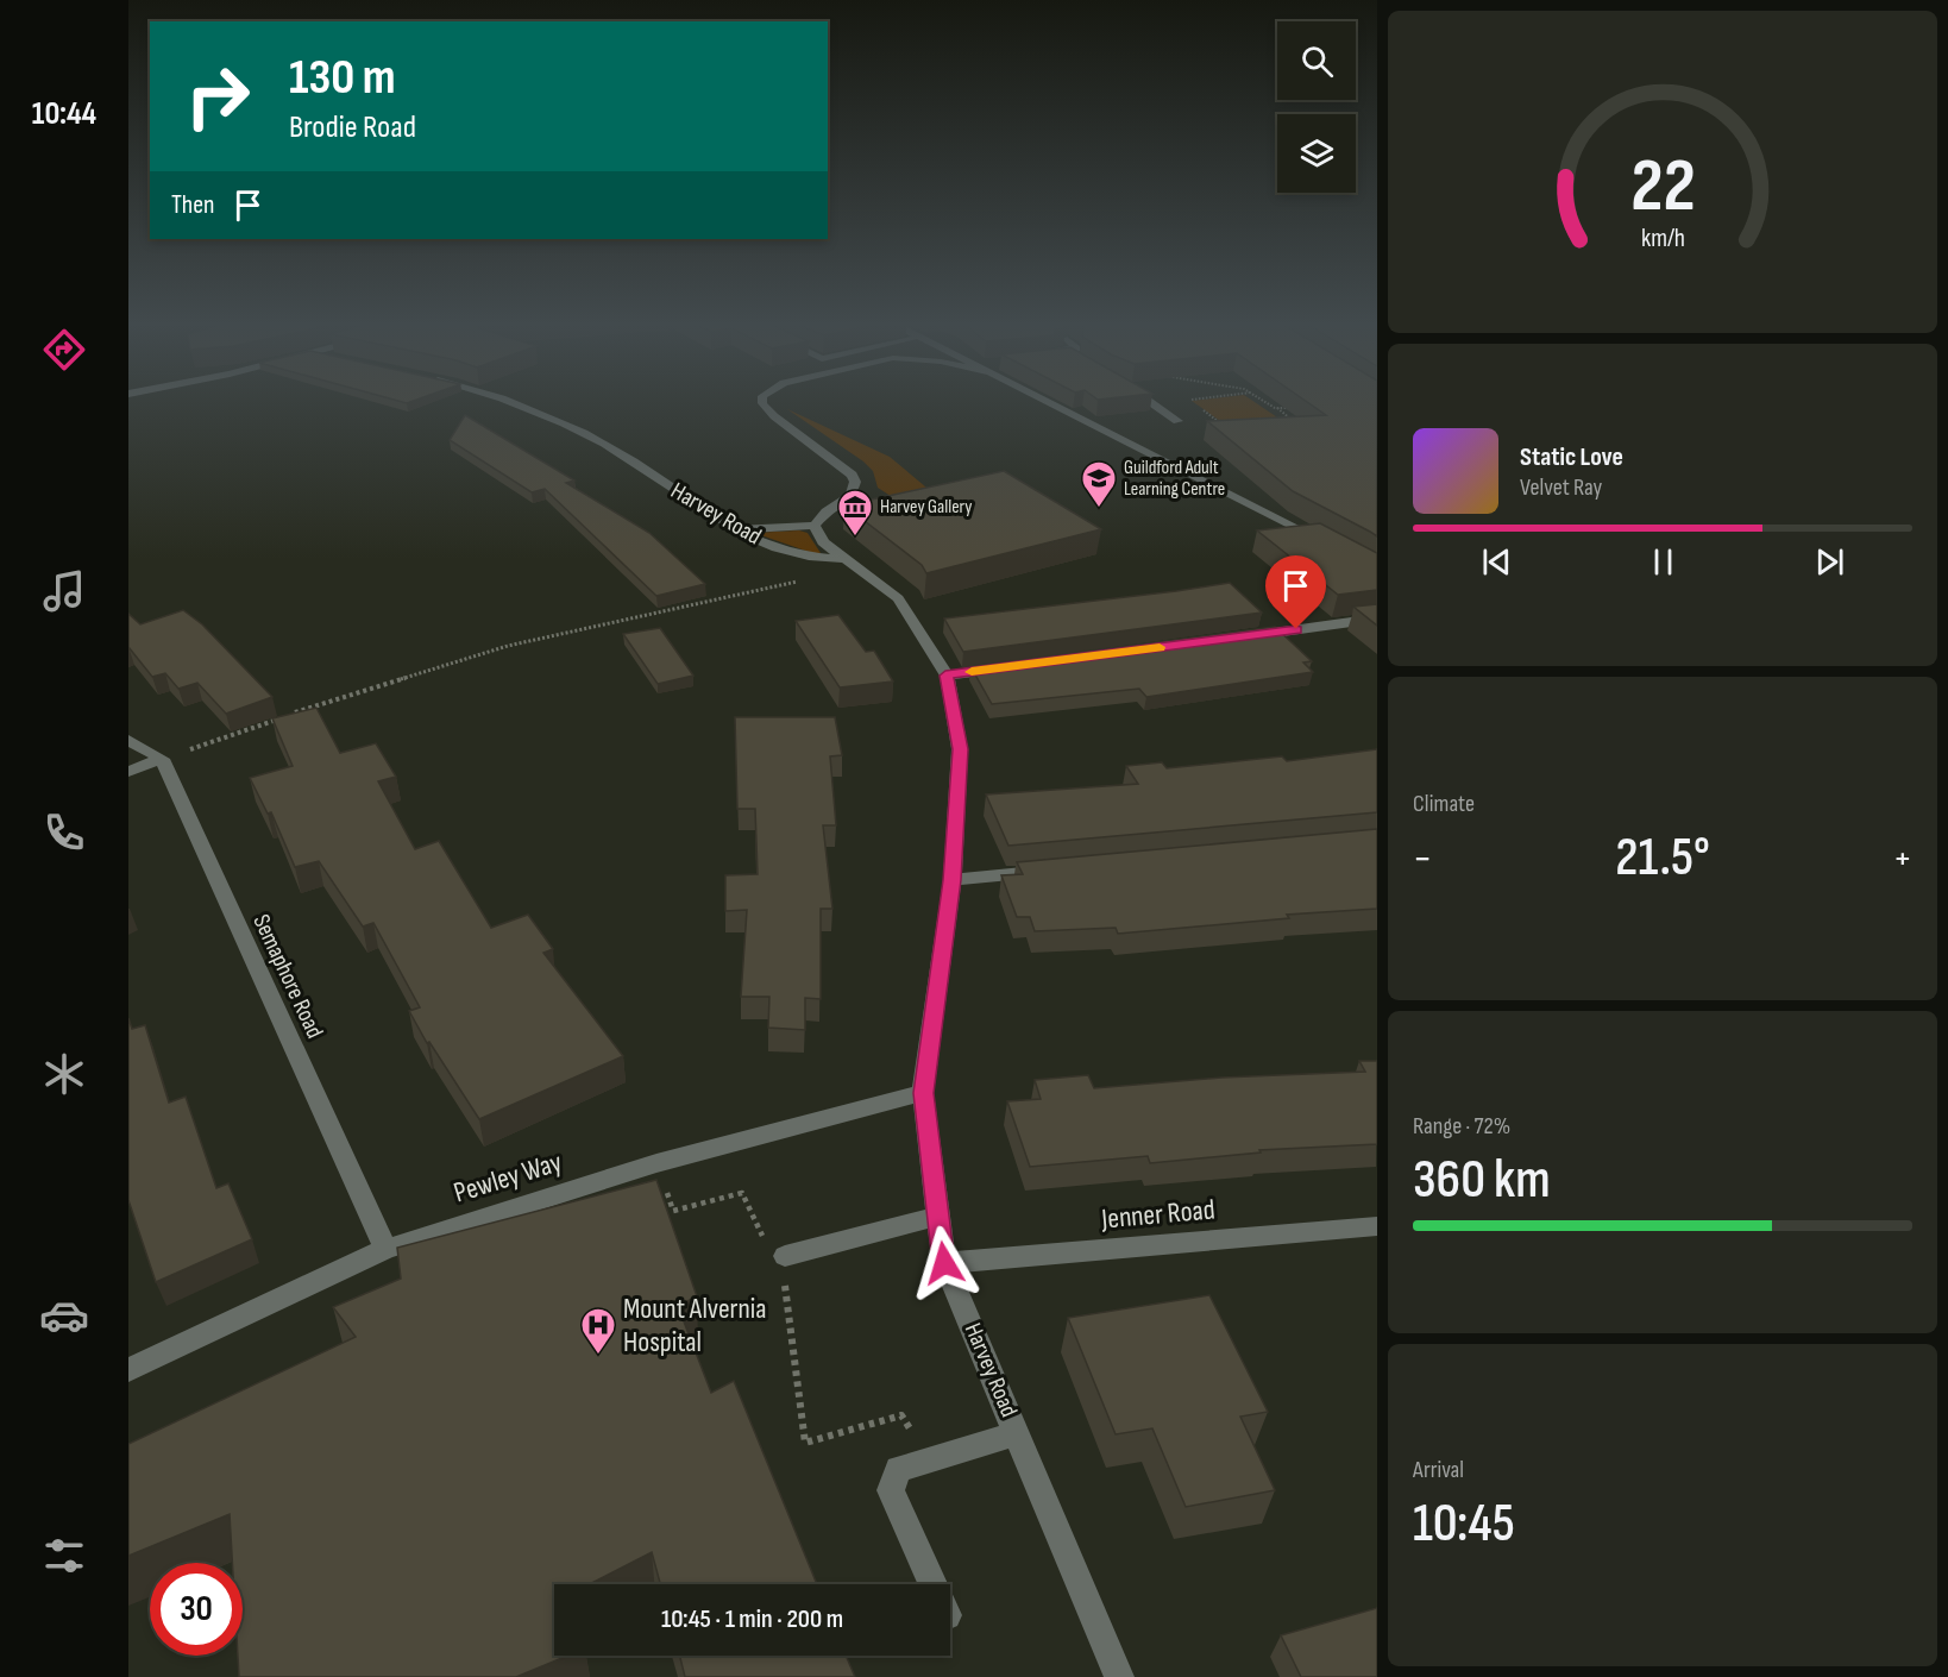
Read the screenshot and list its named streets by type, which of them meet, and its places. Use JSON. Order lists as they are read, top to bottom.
{
  "streets": {
    "street": [
      "Harvey Road",
      "Semaphore Road",
      "Pewley Way",
      "Jenner Road"
    ]
  },
  "crossings": [
    ["Harvey Road", "Pewley Way"],
    ["Harvey Road", "Jenner Road"],
    ["Semaphore Road", "Pewley Way"]
  ],
  "places": {
    "school or university": ["Guildford Adult Learning Centre"],
    "museum": ["Harvey Gallery"],
    "hospital": ["Mount Alvernia Hospital"]
  },
  "page": {
    "tabs": "10:44",
    "turn": ["130 m", "Brodie Road"],
    "then": "Then",
    "song": ["Static Love", "Velvet Ray"],
    "tile": [
      "Climate",
      ["Range · 72%", "360 km"],
      ["Arrival", "10:45"]
    ],
    "heat": ["−", "21.5°", "+"],
    "limit": "30",
    "trip": "10:45 · 1 min · 200 m",
    "gauge": ["22", "km/h"]
  }
}
